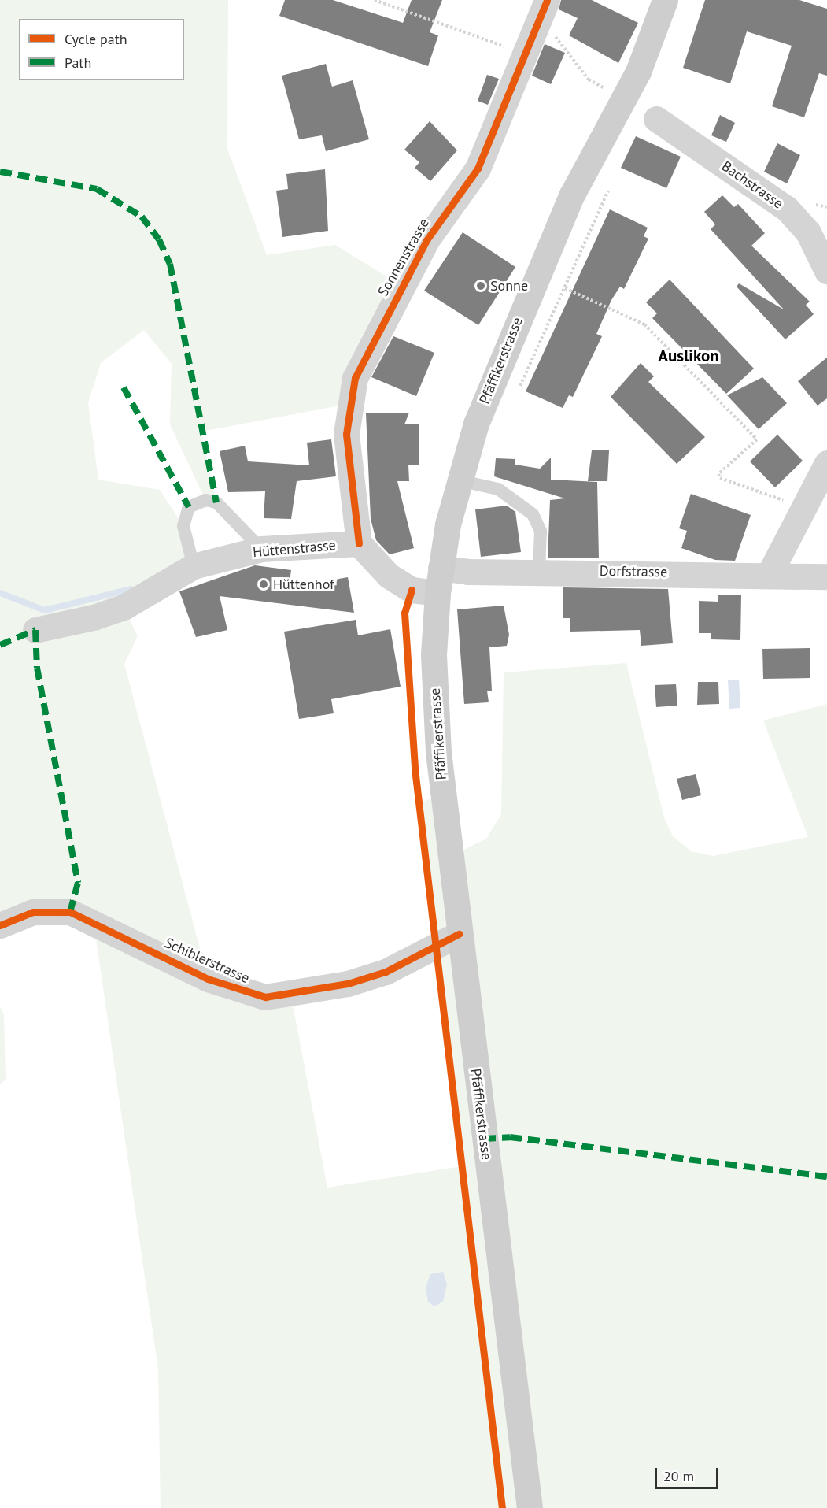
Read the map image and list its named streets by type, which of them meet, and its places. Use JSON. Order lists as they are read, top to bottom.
{
  "streets": {
    "main road": ["Pfäffikerstrasse"],
    "street": [
      "Bachstrasse",
      "Sonnenstrasse",
      "Hüttenstrasse",
      "Dorfstrasse",
      "Schiblerstrasse"
    ]
  },
  "crossings": [
    ["Sonnenstrasse", "Hüttenstrasse"],
    ["Pfäffikerstrasse", "Dorfstrasse"],
    ["Pfäffikerstrasse", "Schiblerstrasse"]
  ],
  "districts": ["Auslikon"],
  "places": ["Sonne", "Hüttenhof"],
  "legend": ["Cycle path", "Path"],
  "scale_bar": "20 m"
}
